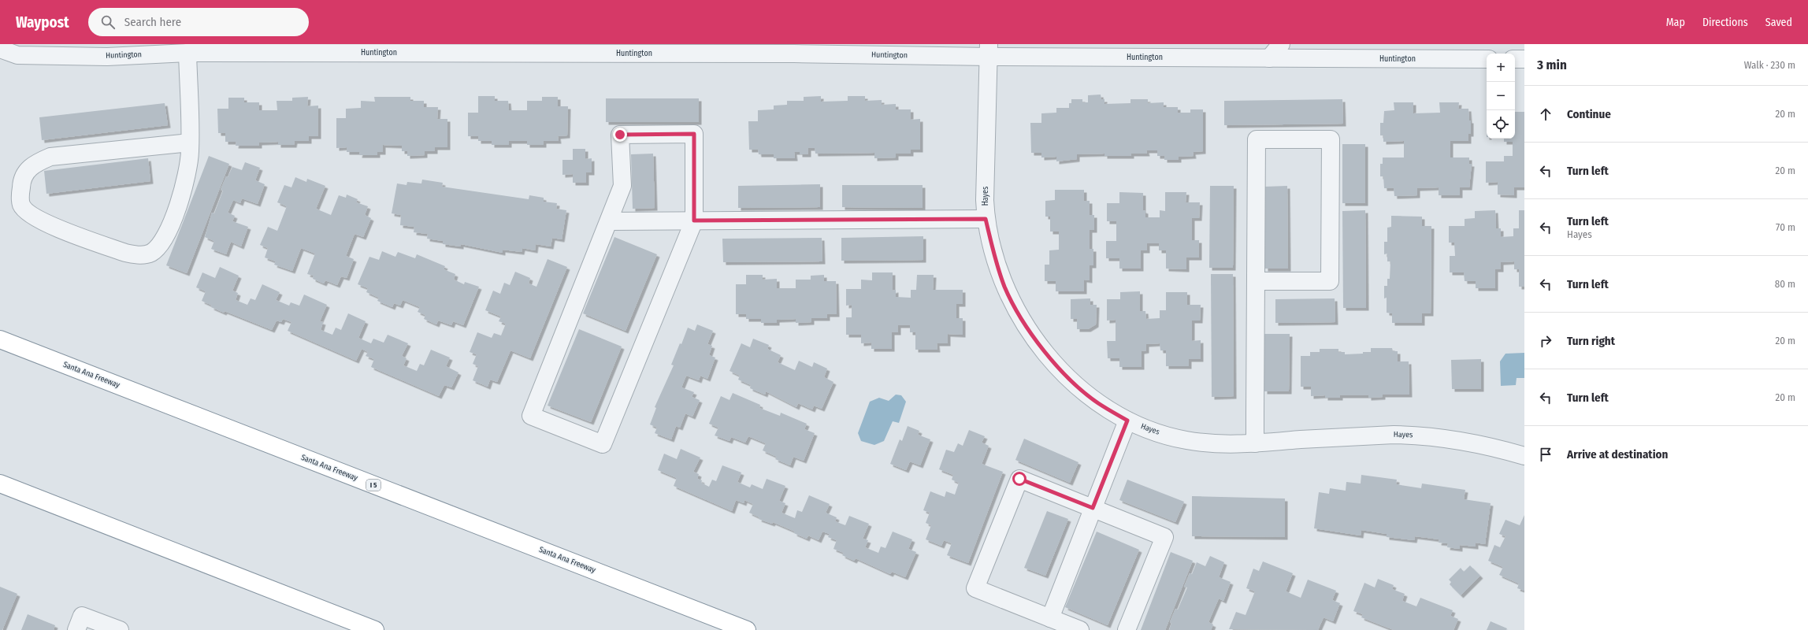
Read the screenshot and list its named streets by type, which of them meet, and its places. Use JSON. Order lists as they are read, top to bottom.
{
  "streets": {
    "highway": ["Santa Ana Freeway", "I 5"],
    "street": ["Huntington", "Hayes"]
  },
  "crossings": [
    ["Huntington", "Hayes"]
  ],
  "page": {
    "header": "Waypost",
    "search": "Search here",
    "nav": ["Map", "Directions", "Saved"],
    "heading": ["3 min", "Walk · 230 m"],
    "map_buttons": ["+", "−"],
    "list": [
      ["Continue", "20 m"],
      ["Turn left", "20 m"],
      ["Turn left", "Hayes", "70 m"],
      ["Turn left", "80 m"],
      ["Turn right", "20 m"],
      ["Turn left", "20 m"],
      "Arrive at destination"
    ]
  }
}
